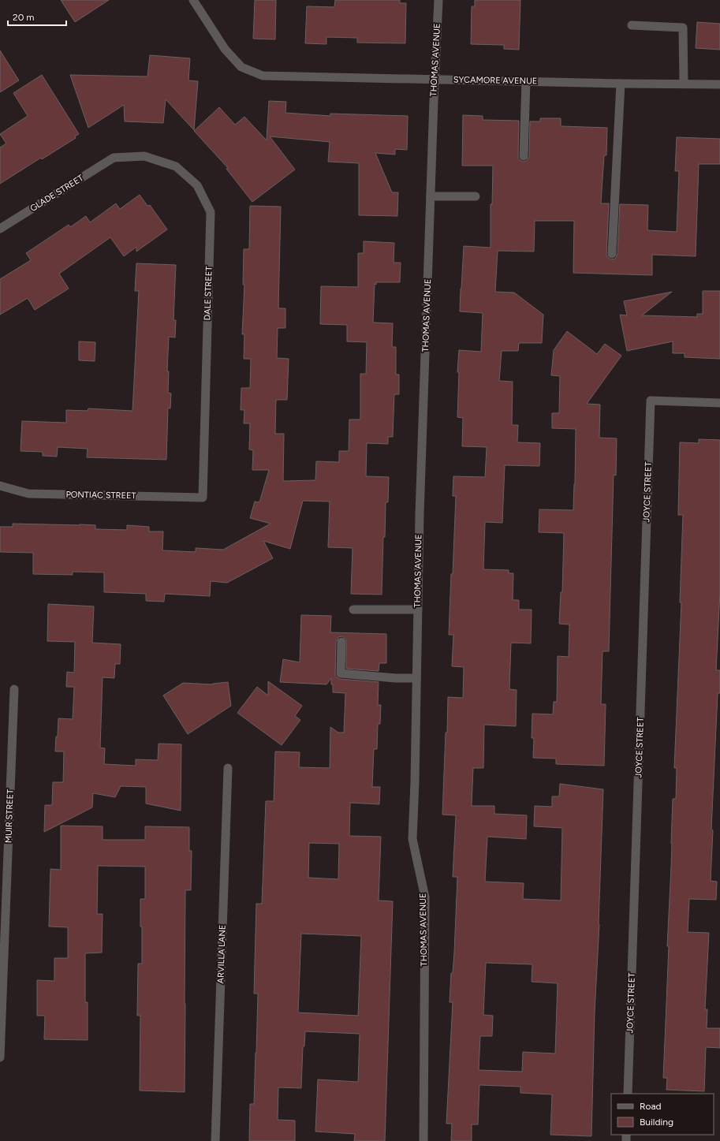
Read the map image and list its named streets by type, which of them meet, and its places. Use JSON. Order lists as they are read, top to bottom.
{
  "streets": {
    "street": [
      "THOMAS AVENUE",
      "SYCAMORE AVENUE",
      "GLADE STREET",
      "DALE STREET",
      "JOYCE STREET",
      "PONTIAC STREET",
      "MUIR STREET",
      "ARVILLA LANE"
    ]
  },
  "crossings": [
    ["THOMAS AVENUE", "SYCAMORE AVENUE"],
    ["GLADE STREET", "DALE STREET"],
    ["DALE STREET", "PONTIAC STREET"]
  ],
  "legend": ["Road", "Building"],
  "scale_bar": "20 m"
}
